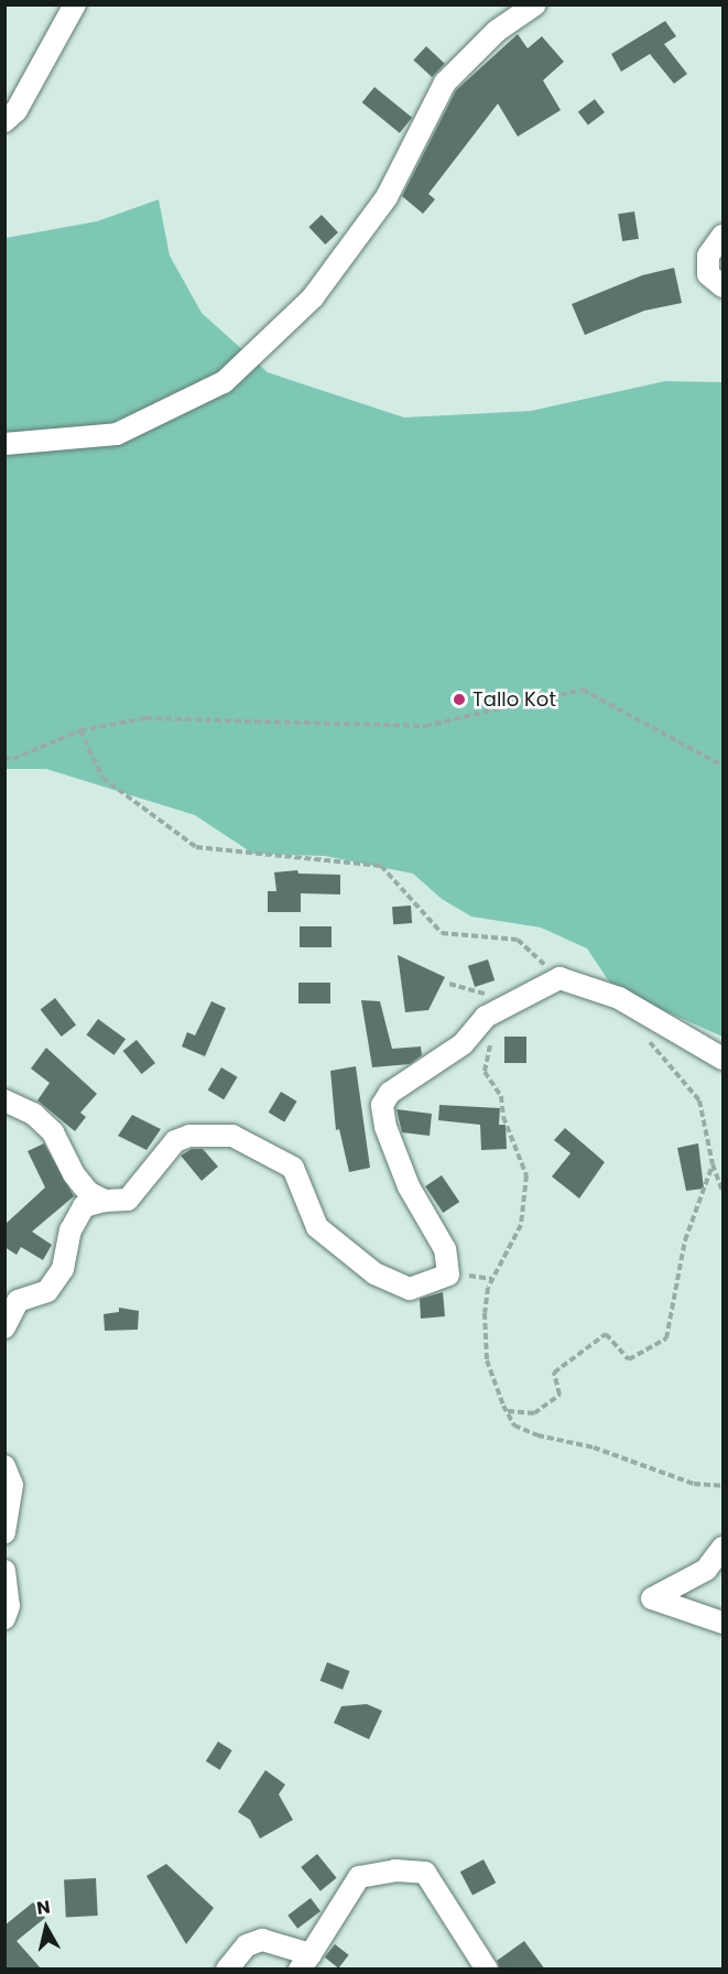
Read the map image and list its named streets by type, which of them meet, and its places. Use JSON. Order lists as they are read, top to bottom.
{
  "places": ["Tallo Kot"],
  "north": "top"
}
